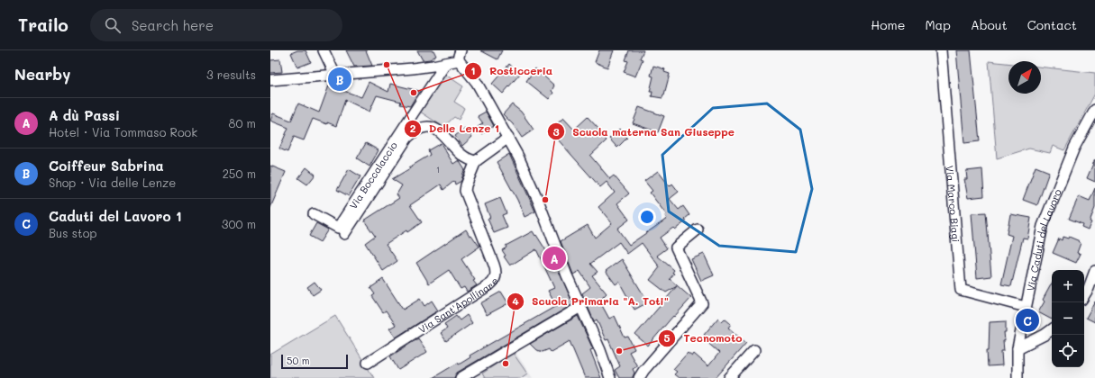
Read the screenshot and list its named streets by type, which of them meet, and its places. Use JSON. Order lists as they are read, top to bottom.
{
  "streets": {
    "street": [
      "Via Boccalaccio",
      "Via Marco Biagi",
      "Via Caduti del Lavoro",
      "Via Sant'Apollinare"
    ]
  },
  "crossings": [
    ["Via Marco Biagi", "Via Caduti del Lavoro"]
  ],
  "places": [
    "Delle Lenze 1",
    "Rosticceria",
    "Scuola materna San Giuseppe",
    "Tecnomoto",
    "Scuola Primaria \"A. Toti\""
  ],
  "house_numbers": ["1"],
  "scale_bar": "50 m",
  "north": "top right",
  "page": {
    "header": "Trailo",
    "search": "Search here",
    "nav": [
      "Home",
      "Map",
      "About",
      "Contact"
    ],
    "heading": ["Nearby", "3 results"],
    "pins": ["B", "A", "C"],
    "list": [
      {
        "mark": "A",
        "name": "A dù Passi",
        "note": "Hotel · Via Tommaso Rook",
        "value": "80 m"
      },
      {
        "mark": "B",
        "name": "Coiffeur Sabrina",
        "note": "Shop · Via delle Lenze",
        "value": "250 m"
      },
      {
        "mark": "C",
        "name": "Caduti del Lavoro 1",
        "note": "Bus stop",
        "value": "300 m"
      }
    ],
    "map_buttons": ["+", "−"],
    "scale": "50 m"
  }
}
